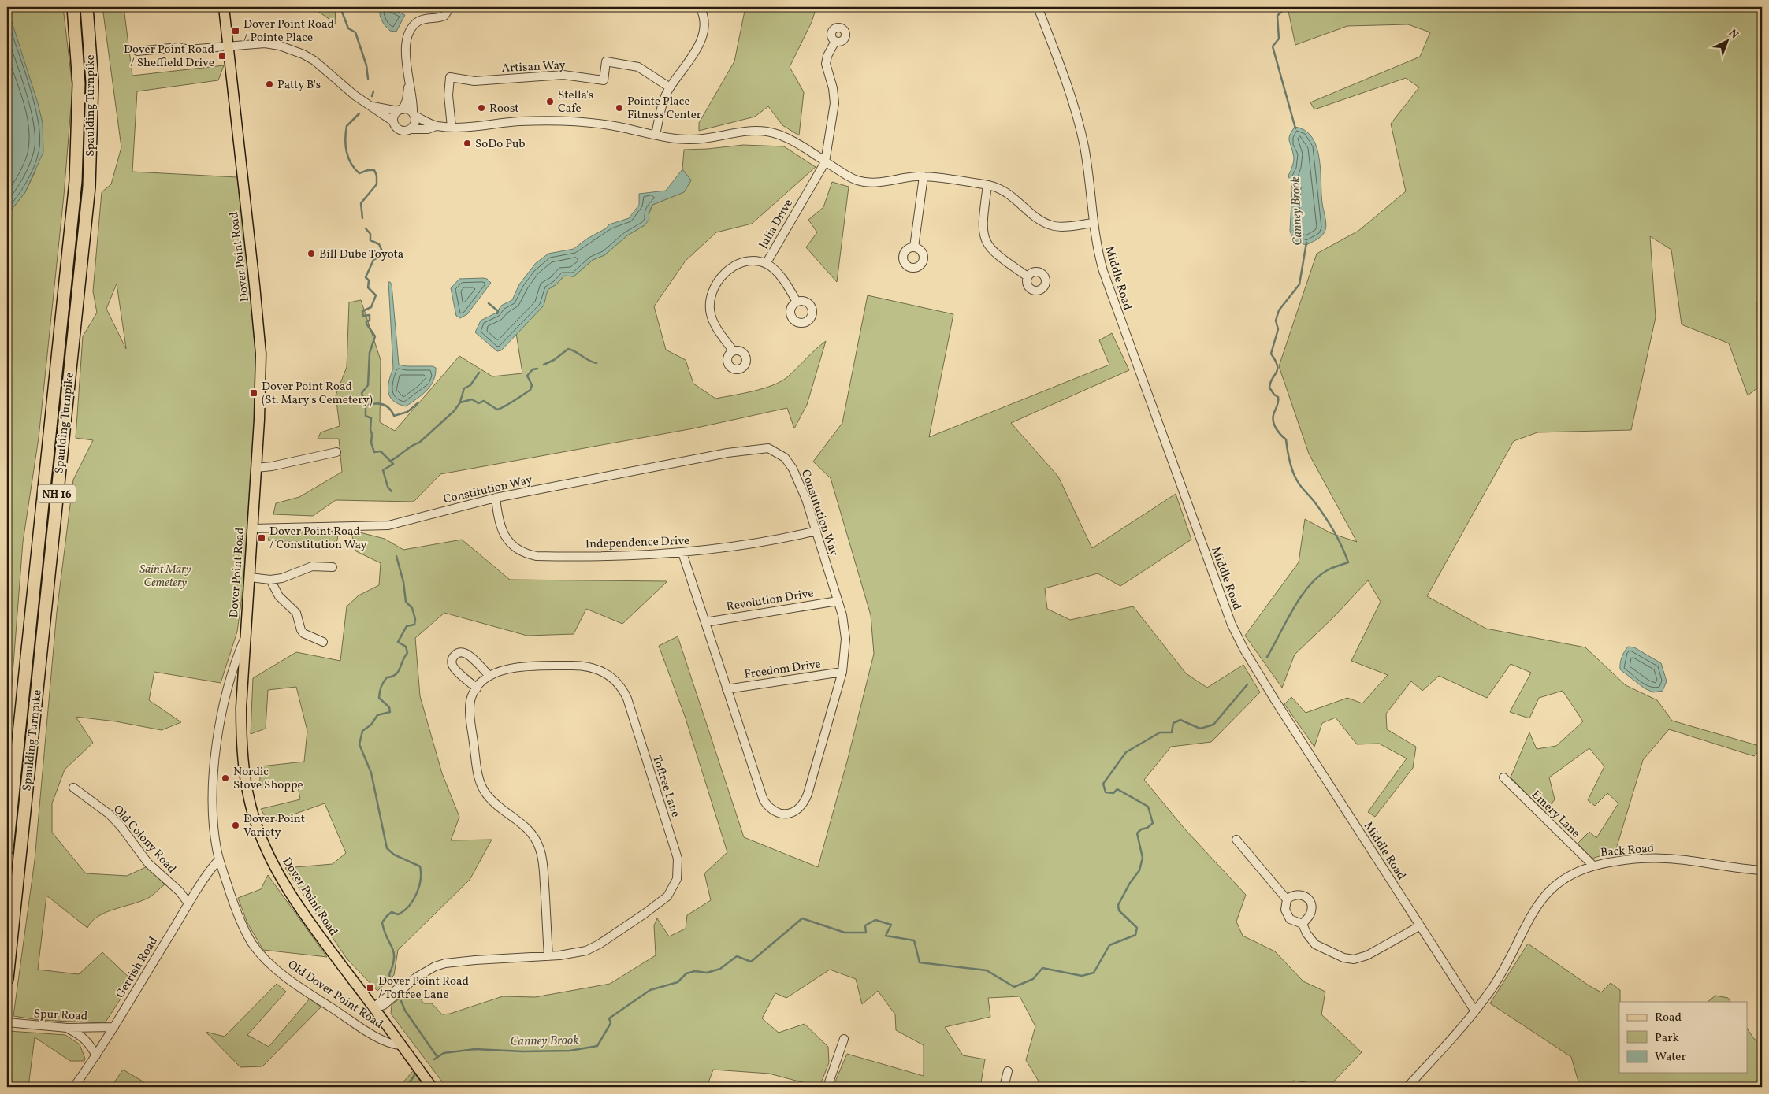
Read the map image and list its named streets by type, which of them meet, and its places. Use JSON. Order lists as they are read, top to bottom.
{
  "streets": {
    "highway": ["Spaulding Turnpike", "NH 16"],
    "main road": ["Dover Point Road"],
    "street": [
      "Artisan Way",
      "Julia Drive",
      "Middle Road",
      "Constitution Way",
      "Independence Drive",
      "Revolution Drive",
      "Freedom Drive",
      "Toftree Lane",
      "Emery Lane",
      "Old Colony Road",
      "Back Road",
      "Gerrish Road",
      "Old Dover Point Road",
      "Spur Road"
    ]
  },
  "crossings": [
    ["Dover Point Road", "Constitution Way"],
    ["Dover Point Road", "Toftree Lane"],
    ["Dover Point Road", "Old Dover Point Road"],
    ["Middle Road", "Back Road"],
    ["Constitution Way", "Independence Drive"],
    ["Constitution Way", "Revolution Drive"],
    ["Constitution Way", "Freedom Drive"],
    ["Emery Lane", "Back Road"],
    ["Old Colony Road", "Gerrish Road"],
    ["Gerrish Road", "Old Dover Point Road"],
    ["Gerrish Road", "Spur Road"]
  ],
  "water": ["Canney Brook"],
  "parks": ["Saint Mary Cemetery"],
  "places": {
    "transit": [
      "Dover Point Road / Pointe Place",
      "Dover Point Road / Sheffield Drive",
      "Dover Point Road (St. Mary's Cemetery)",
      "Dover Point Road / Constitution Way",
      "Dover Point Road / Toftree Lane"
    ],
    "other": [
      "Patty B's",
      "Stella's Cafe",
      "Roost",
      "Pointe Place Fitness Center",
      "SoDo Pub",
      "Bill Dube Toyota",
      "Nordic Stove Shoppe",
      "Dover Point Variety"
    ]
  },
  "legend": ["Road", "Park", "Water"],
  "north": "top right"
}
